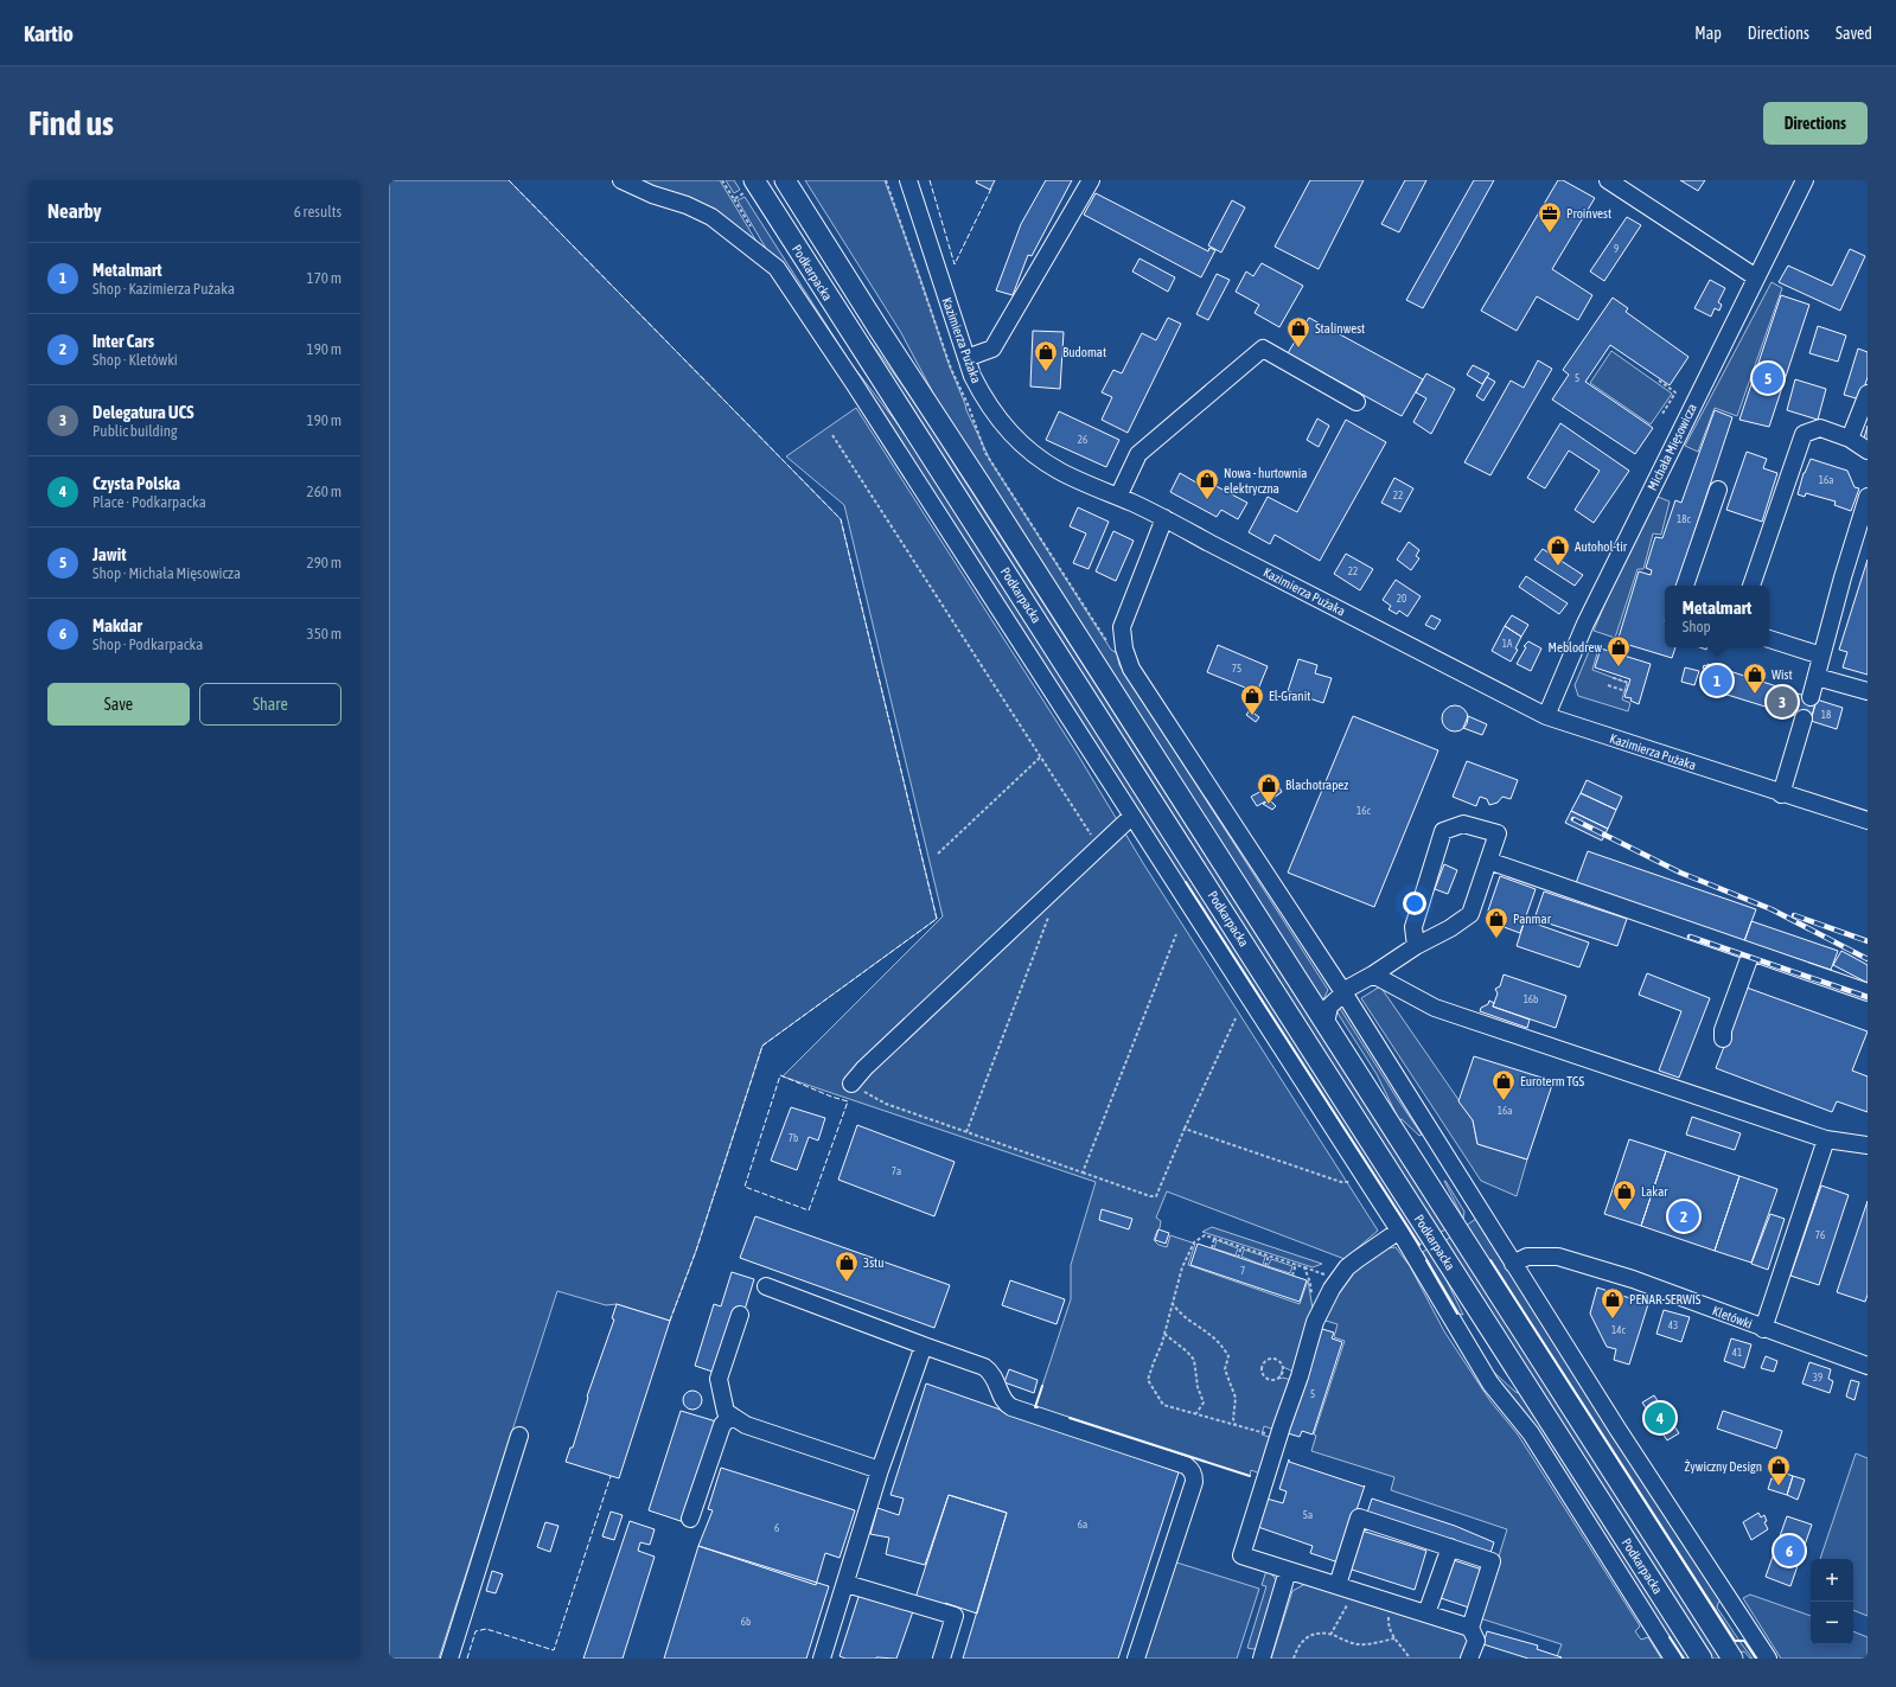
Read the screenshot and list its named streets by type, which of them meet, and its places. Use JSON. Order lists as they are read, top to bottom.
{
  "streets": {
    "main road": ["Podkarpacka"],
    "street": ["Kazimierza Pużaka", "Michała Mięsowicza", "Kletówki"]
  },
  "crossings": [
    ["Kazimierza Pużaka", "Michała Mięsowicza"]
  ],
  "places": {
    "office": ["Proinvest"],
    "shop": [
      "Stalinwest",
      "Budomat",
      "Nowa - hurtownia elektryczna",
      "Autohol-tir",
      "Meblodrew",
      "Wist",
      "El-Granit",
      "Blachotrapez",
      "Panmar",
      "Euroterm TGS",
      "Lakar",
      "3stu",
      "PENAR-SERWIS",
      "Żywiczny Design"
    ]
  },
  "house_numbers": [
    "9",
    "5",
    "26",
    "16a",
    "22",
    "18c",
    "22",
    "20",
    "1A",
    "75",
    "18",
    "16c",
    "16b",
    "16a",
    "7b",
    "7a",
    "76",
    "7",
    "43",
    "14c",
    "41",
    "39",
    "5",
    "5a",
    "6a",
    "6",
    "6b"
  ],
  "page": {
    "header": "Kartio",
    "nav": ["Map", "Directions", "Saved"],
    "buttons": [
      "Directions",
      ["Save", "Share"]
    ],
    "title": "Find us",
    "heading": ["Nearby", "6 results"],
    "list": [
      {
        "mark": "1",
        "name": "Metalmart",
        "note": "Shop · Kazimierza Pużaka",
        "value": "170 m"
      },
      {
        "mark": "2",
        "name": "Inter Cars",
        "note": "Shop · Kletówki",
        "value": "190 m"
      },
      {
        "mark": "3",
        "name": "Delegatura UCS",
        "note": "Public building",
        "value": "190 m"
      },
      {
        "mark": "4",
        "name": "Czysta Polska",
        "note": "Place · Podkarpacka",
        "value": "260 m"
      },
      {
        "mark": "5",
        "name": "Jawit",
        "note": "Shop · Michała Mięsowicza",
        "value": "290 m"
      },
      {
        "mark": "6",
        "name": "Makdar",
        "note": "Shop · Podkarpacka",
        "value": "350 m"
      }
    ],
    "pins": [
      "5",
      "1",
      "3",
      "2",
      "4",
      "6"
    ],
    "popup": ["Metalmart", "Shop"],
    "map_buttons": ["+", "−"]
  }
}
